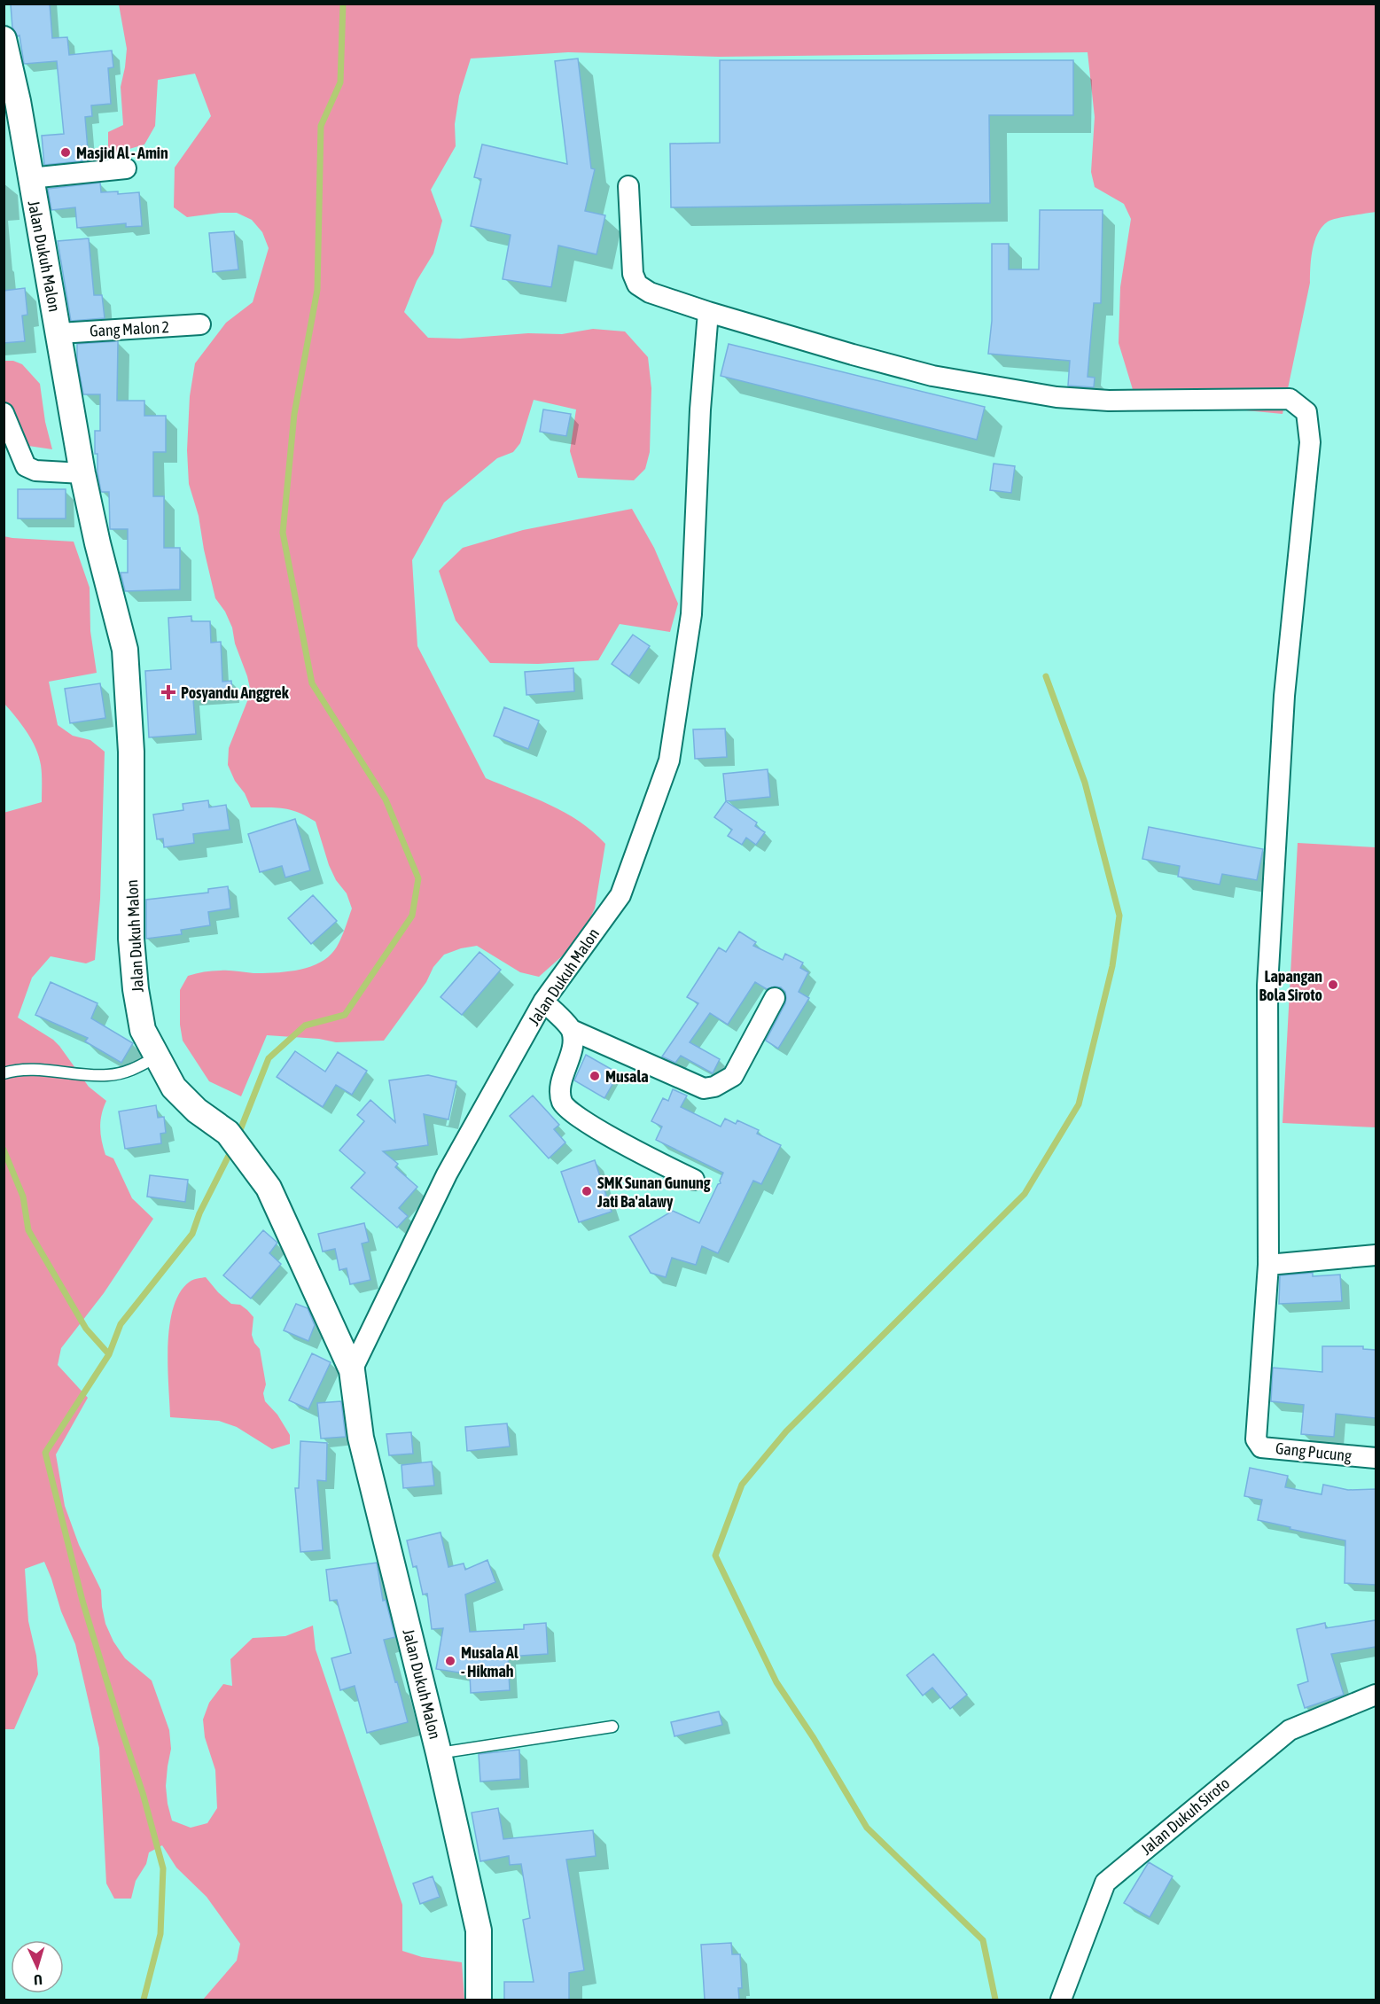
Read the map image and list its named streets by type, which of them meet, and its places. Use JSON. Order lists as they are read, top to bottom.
{
  "streets": {
    "street": [
      "Jalan Dukuh Malon",
      "Gang Malon 2",
      "Gang Pucung",
      "Jalan Dukuh Siroto"
    ]
  },
  "crossings": [
    ["Jalan Dukuh Malon", "Gang Malon 2"]
  ],
  "places": {
    "other": [
      "Masjid Al - Amin",
      "Lapangan Bola Siroto",
      "Musala",
      "SMK Sunan Gunung Jati Ba'alawy",
      "Musala Al - Hikmah"
    ],
    "health": ["Posyandu Anggrek"]
  },
  "north": "bottom"
}
